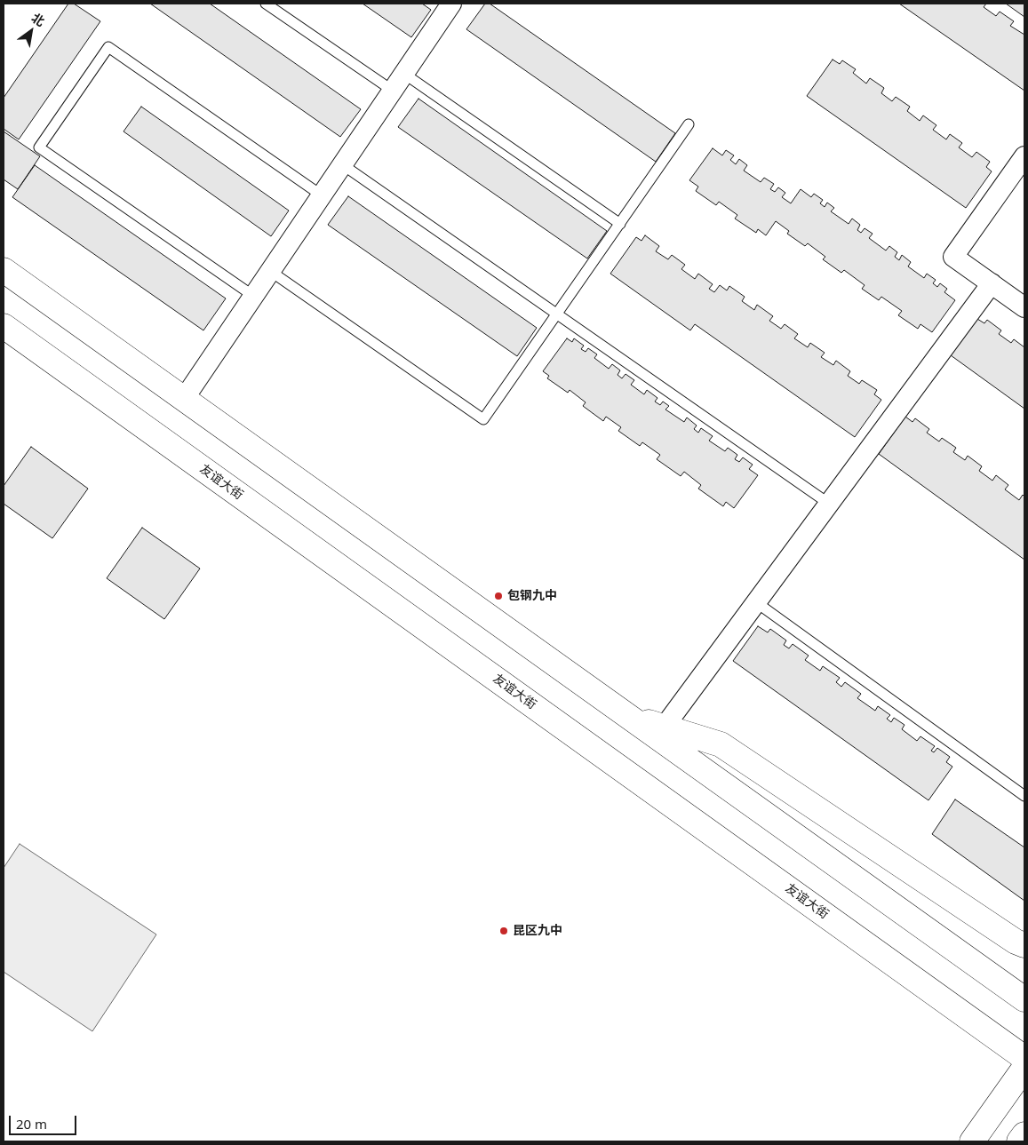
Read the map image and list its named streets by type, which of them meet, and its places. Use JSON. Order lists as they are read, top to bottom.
{
  "streets": {
    "main road": ["友谊大街"]
  },
  "places": ["包钢九中", "昆区九中"],
  "scale_bar": "20 m",
  "north": "top right"
}
